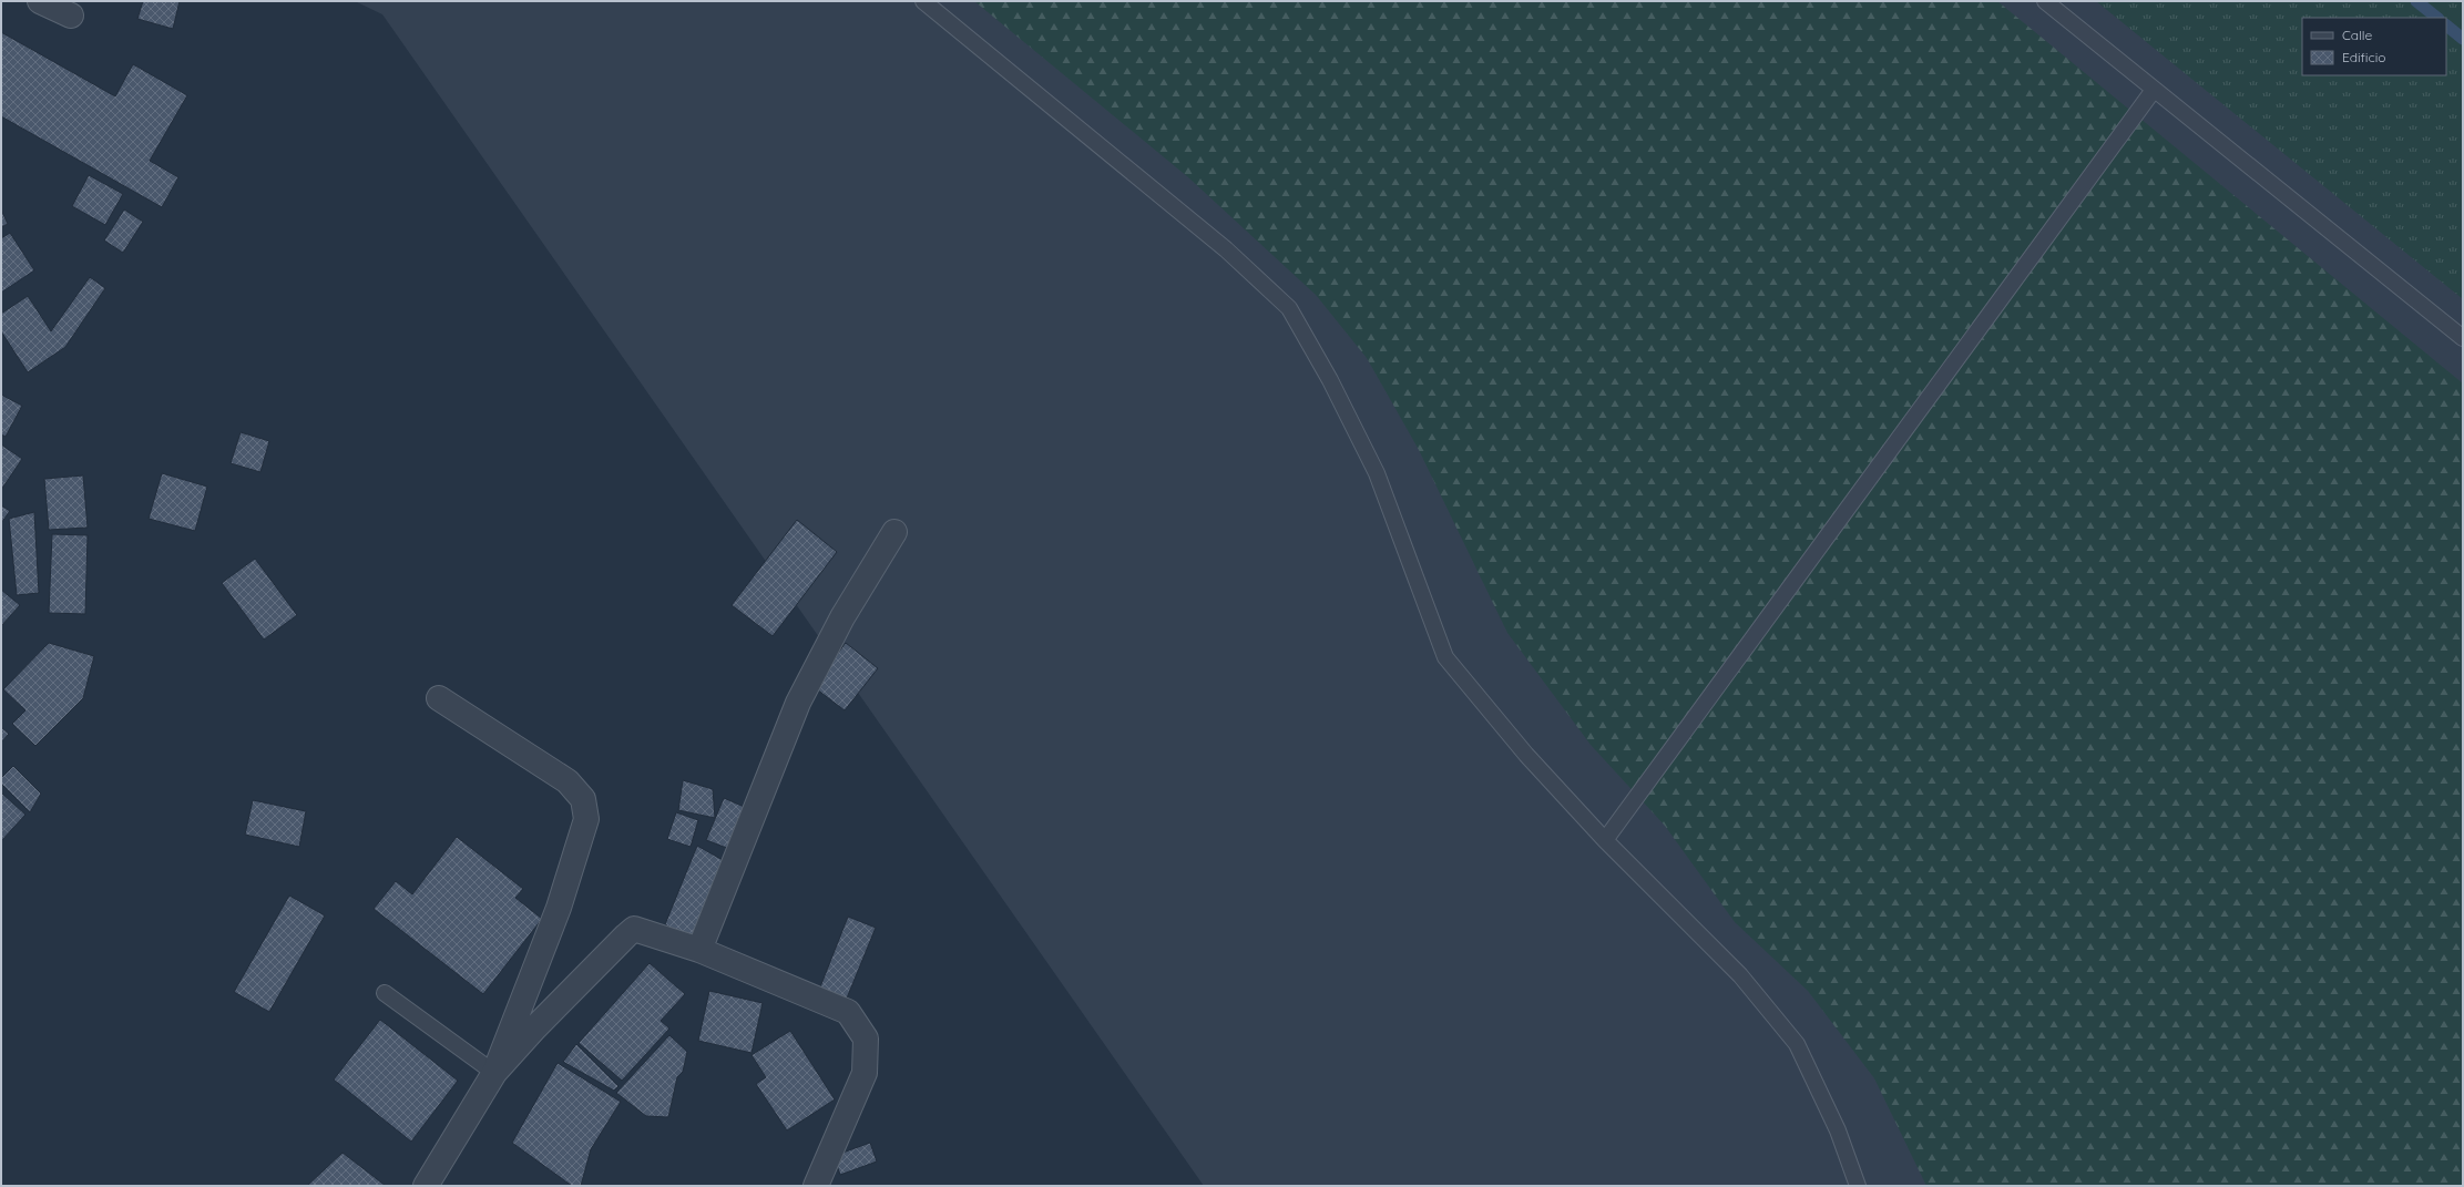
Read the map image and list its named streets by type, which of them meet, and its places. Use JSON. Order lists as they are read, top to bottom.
{
  "legend": ["Calle", "Edificio"]
}
